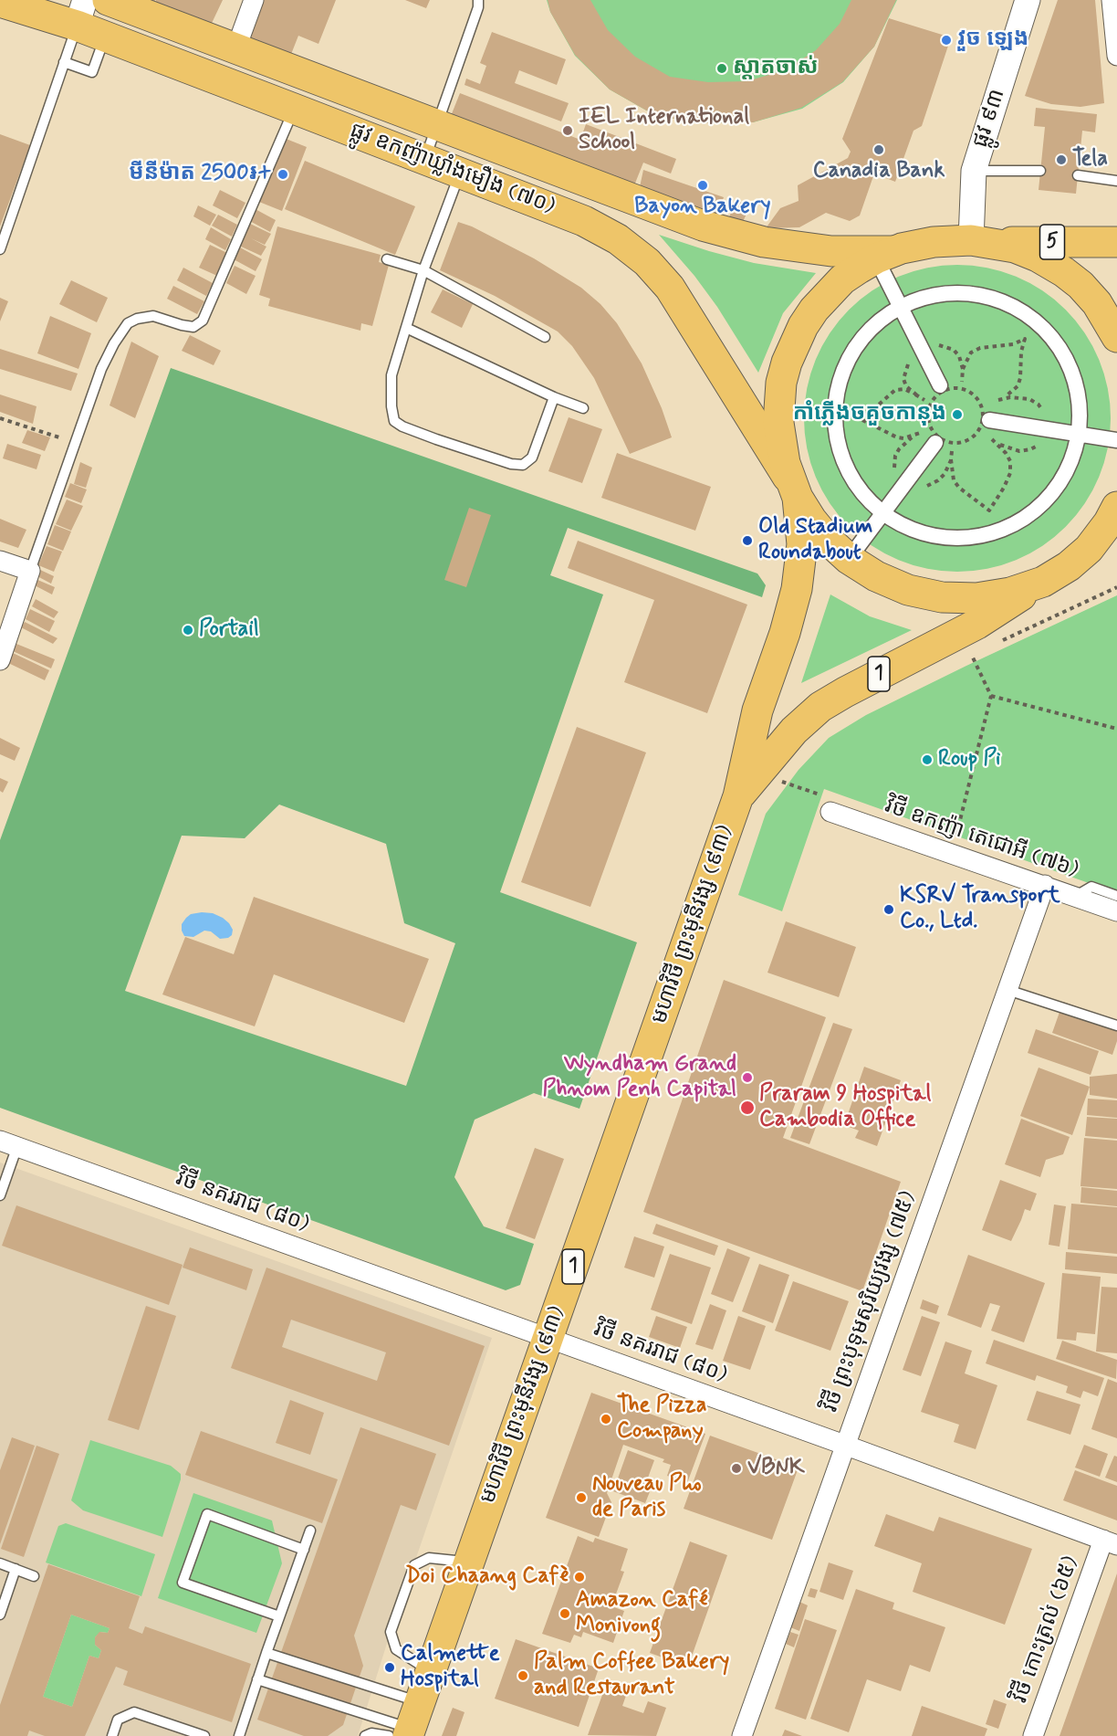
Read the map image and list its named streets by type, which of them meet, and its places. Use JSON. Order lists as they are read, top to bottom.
{
  "streets": {
    "main road": [
      "ផ្លូវ ឧកញ៉ាឃ្លាំងមឿង (៧០)",
      "5",
      "1",
      "មហាវិថី ព្រះមុនីវង្ស (៩៣)"
    ],
    "street": [
      "ផ្លូវ ៩៣",
      "វិថី ឧកញ៉ា តេជោអី (៧៦)",
      "វិថី នគររាជ (៨០)",
      "វិថី ព្រះបុទុមសុរិយ្យវង្ស (៧៥)",
      "វិថី កោះត្រល់ (៦៥)"
    ]
  },
  "crossings": [
    ["ផ្លូវ ៩៣", "5"],
    ["ផ្លូវ ៩៣", "1"],
    ["ផ្លូវ ឧកញ៉ាឃ្លាំងមឿង (៧០)", "1"],
    ["ផ្លូវ ឧកញ៉ាឃ្លាំងមឿង (៧០)", "មហាវិថី ព្រះមុនីវង្ស (៩៣)"],
    ["5", "1"],
    ["1", "មហាវិថី ព្រះមុនីវង្ស (៩៣)"],
    ["វិថី ឧកញ៉ា តេជោអី (៧៦)", "វិថី ព្រះបុទុមសុរិយ្យវង្ស (៧៥)"],
    ["មហាវិថី ព្រះមុនីវង្ស (៩៣)", "វិថី នគររាជ (៨០)"],
    ["វិថី នគររាជ (៨០)", "វិថី ព្រះបុទុមសុរិយ្យវង្ស (៧៥)"],
    ["វិថី នគររាជ (៨០)", "វិថី កោះត្រល់ (៦៥)"]
  ],
  "places": [
    "វួច ឡេង",
    "ស្ដាតចាស់",
    "IEL International School",
    "Canadia Bank",
    "Tela",
    "មីនីម៉ាត 2500៛+",
    "Bayon Bakery",
    "កាំភ្លើងចគួចកានុង",
    "Old Stadium Roundabout",
    "Portail",
    "Roup Pi",
    "KSRV Transport Co., Ltd.",
    "Wyndham Grand Phnom Penh Capital",
    "Praram 9 Hospital Cambodia Office",
    "The Pizza Company",
    "VBNK",
    "Nouveau Pho de Paris",
    "Doi Chaang Cafè",
    "Amazon Café Monivong",
    "Calmette Hospital",
    "Palm Coffee Bakery and Restaurant"
  ]
}
